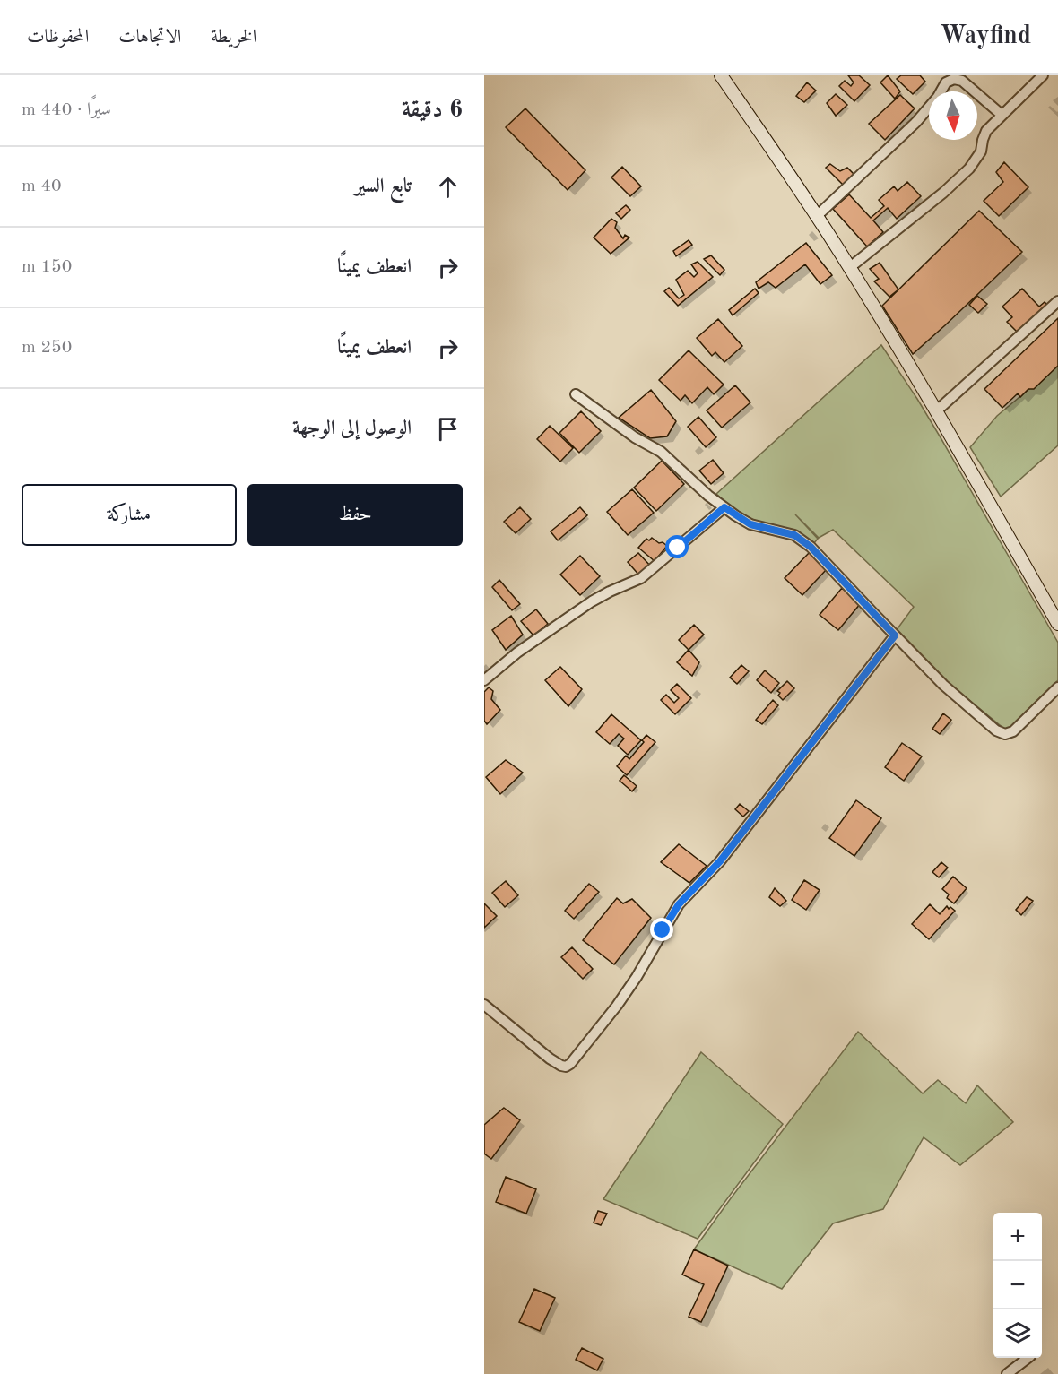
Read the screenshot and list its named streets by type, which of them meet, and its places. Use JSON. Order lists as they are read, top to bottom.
{
  "north": "bottom",
  "page": {
    "header": "Wayfind",
    "nav": ["الخريطة", "الاتجاهات", "المحفوظات"],
    "heading": ["6 دقيقة", "سيرًا · 440 m"],
    "list": [
      ["تابع السير", "40 m"],
      ["انعطف يمينًا", "150 m"],
      ["انعطف يمينًا", "250 m"],
      "الوصول إلى الوجهة"
    ],
    "buttons": ["حفظ", "مشاركة"],
    "map_buttons": ["+", "−"]
  }
}
